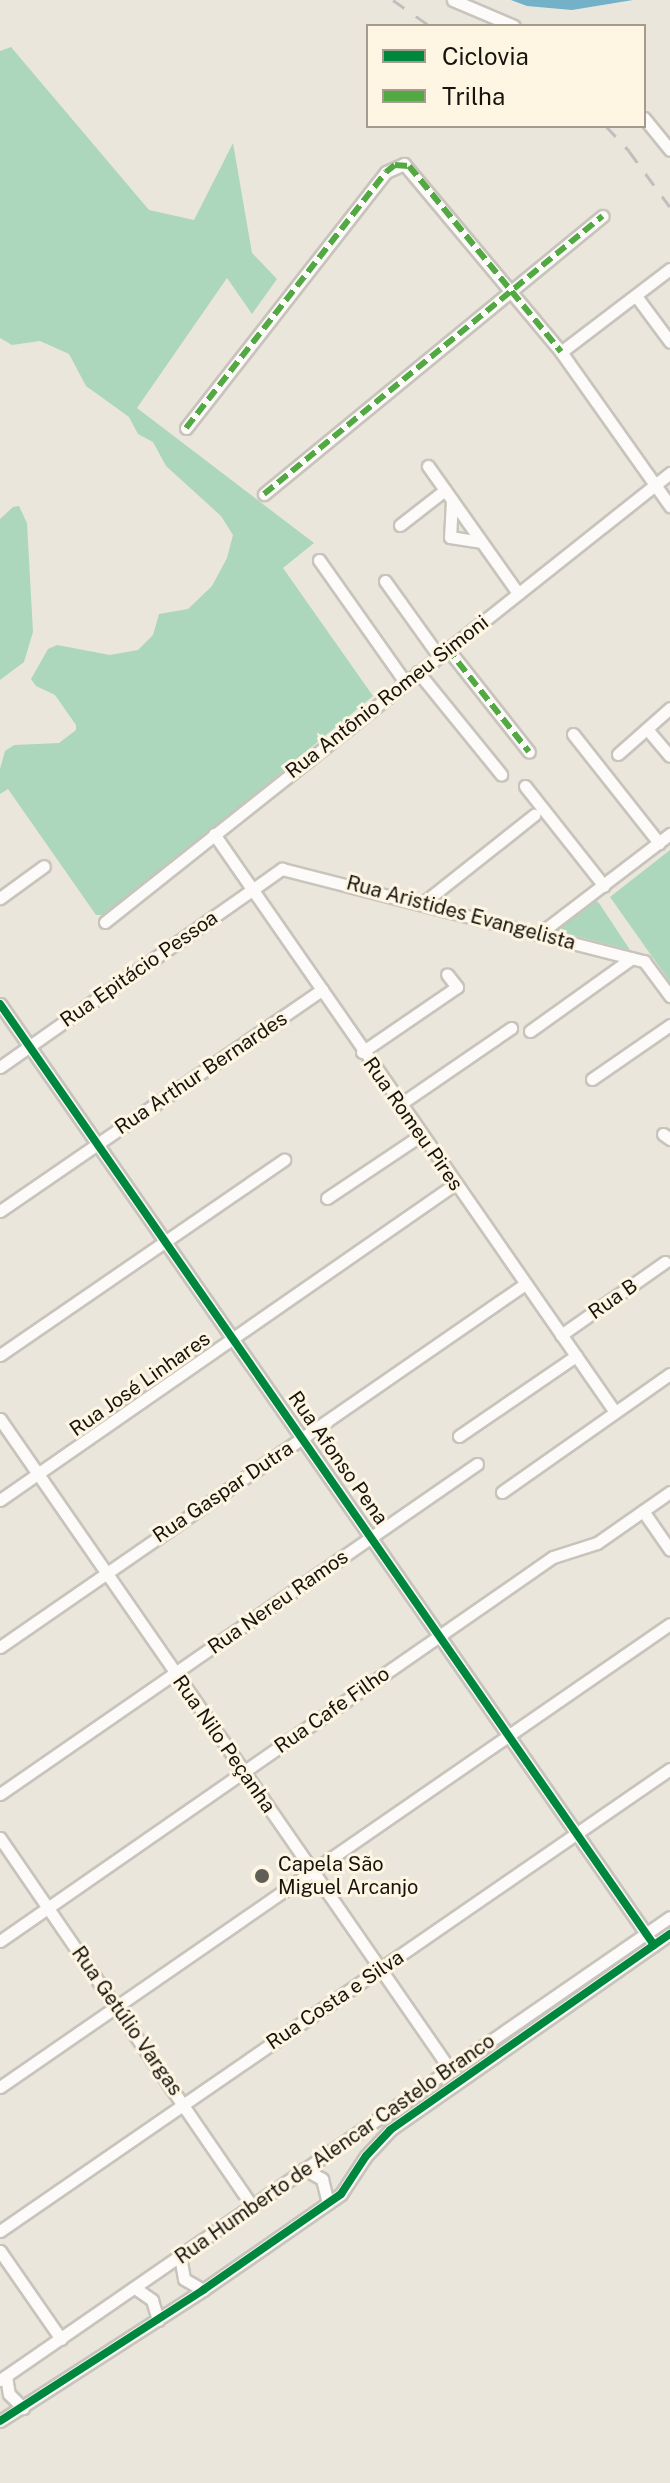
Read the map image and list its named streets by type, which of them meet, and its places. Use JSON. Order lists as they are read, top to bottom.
{
  "streets": {
    "street": [
      "Rua Antônio Romeu Simoni",
      "Rua Aristides Evangelista",
      "Rua Epitácio Pessoa",
      "Rua Arthur Bernardes",
      "Rua Romeu Pires",
      "Rua B",
      "Rua José Linhares",
      "Rua Afonso Pena",
      "Rua Gaspar Dutra",
      "Rua Nereu Ramos",
      "Rua Cafe Filho",
      "Rua Nilo Peçanha",
      "Rua Costa e Silva",
      "Rua Getúlio Vargas",
      "Rua Humberto de Alencar Castelo Branco"
    ]
  },
  "crossings": [
    ["Rua Antônio Romeu Simoni", "Rua Romeu Pires"],
    ["Rua Aristides Evangelista", "Rua Epitácio Pessoa"],
    ["Rua Epitácio Pessoa", "Rua Romeu Pires"],
    ["Rua Epitácio Pessoa", "Rua Afonso Pena"],
    ["Rua Arthur Bernardes", "Rua Romeu Pires"],
    ["Rua Arthur Bernardes", "Rua Afonso Pena"],
    ["Rua Romeu Pires", "Rua B"],
    ["Rua Romeu Pires", "Rua José Linhares"],
    ["Rua Romeu Pires", "Rua Gaspar Dutra"],
    ["Rua José Linhares", "Rua Afonso Pena"],
    ["Rua José Linhares", "Rua Nilo Peçanha"],
    ["Rua Afonso Pena", "Rua Gaspar Dutra"],
    ["Rua Afonso Pena", "Rua Nereu Ramos"],
    ["Rua Afonso Pena", "Rua Cafe Filho"],
    ["Rua Afonso Pena", "Rua Costa e Silva"],
    ["Rua Afonso Pena", "Rua Humberto de Alencar Castelo Branco"],
    ["Rua Gaspar Dutra", "Rua Nilo Peçanha"],
    ["Rua Nereu Ramos", "Rua Nilo Peçanha"],
    ["Rua Cafe Filho", "Rua Nilo Peçanha"],
    ["Rua Cafe Filho", "Rua Getúlio Vargas"],
    ["Rua Nilo Peçanha", "Rua Costa e Silva"],
    ["Rua Nilo Peçanha", "Rua Humberto de Alencar Castelo Branco"],
    ["Rua Costa e Silva", "Rua Getúlio Vargas"],
    ["Rua Getúlio Vargas", "Rua Humberto de Alencar Castelo Branco"]
  ],
  "places": ["Capela São Miguel Arcanjo"],
  "legend": ["Ciclovia", "Trilha"]
}
